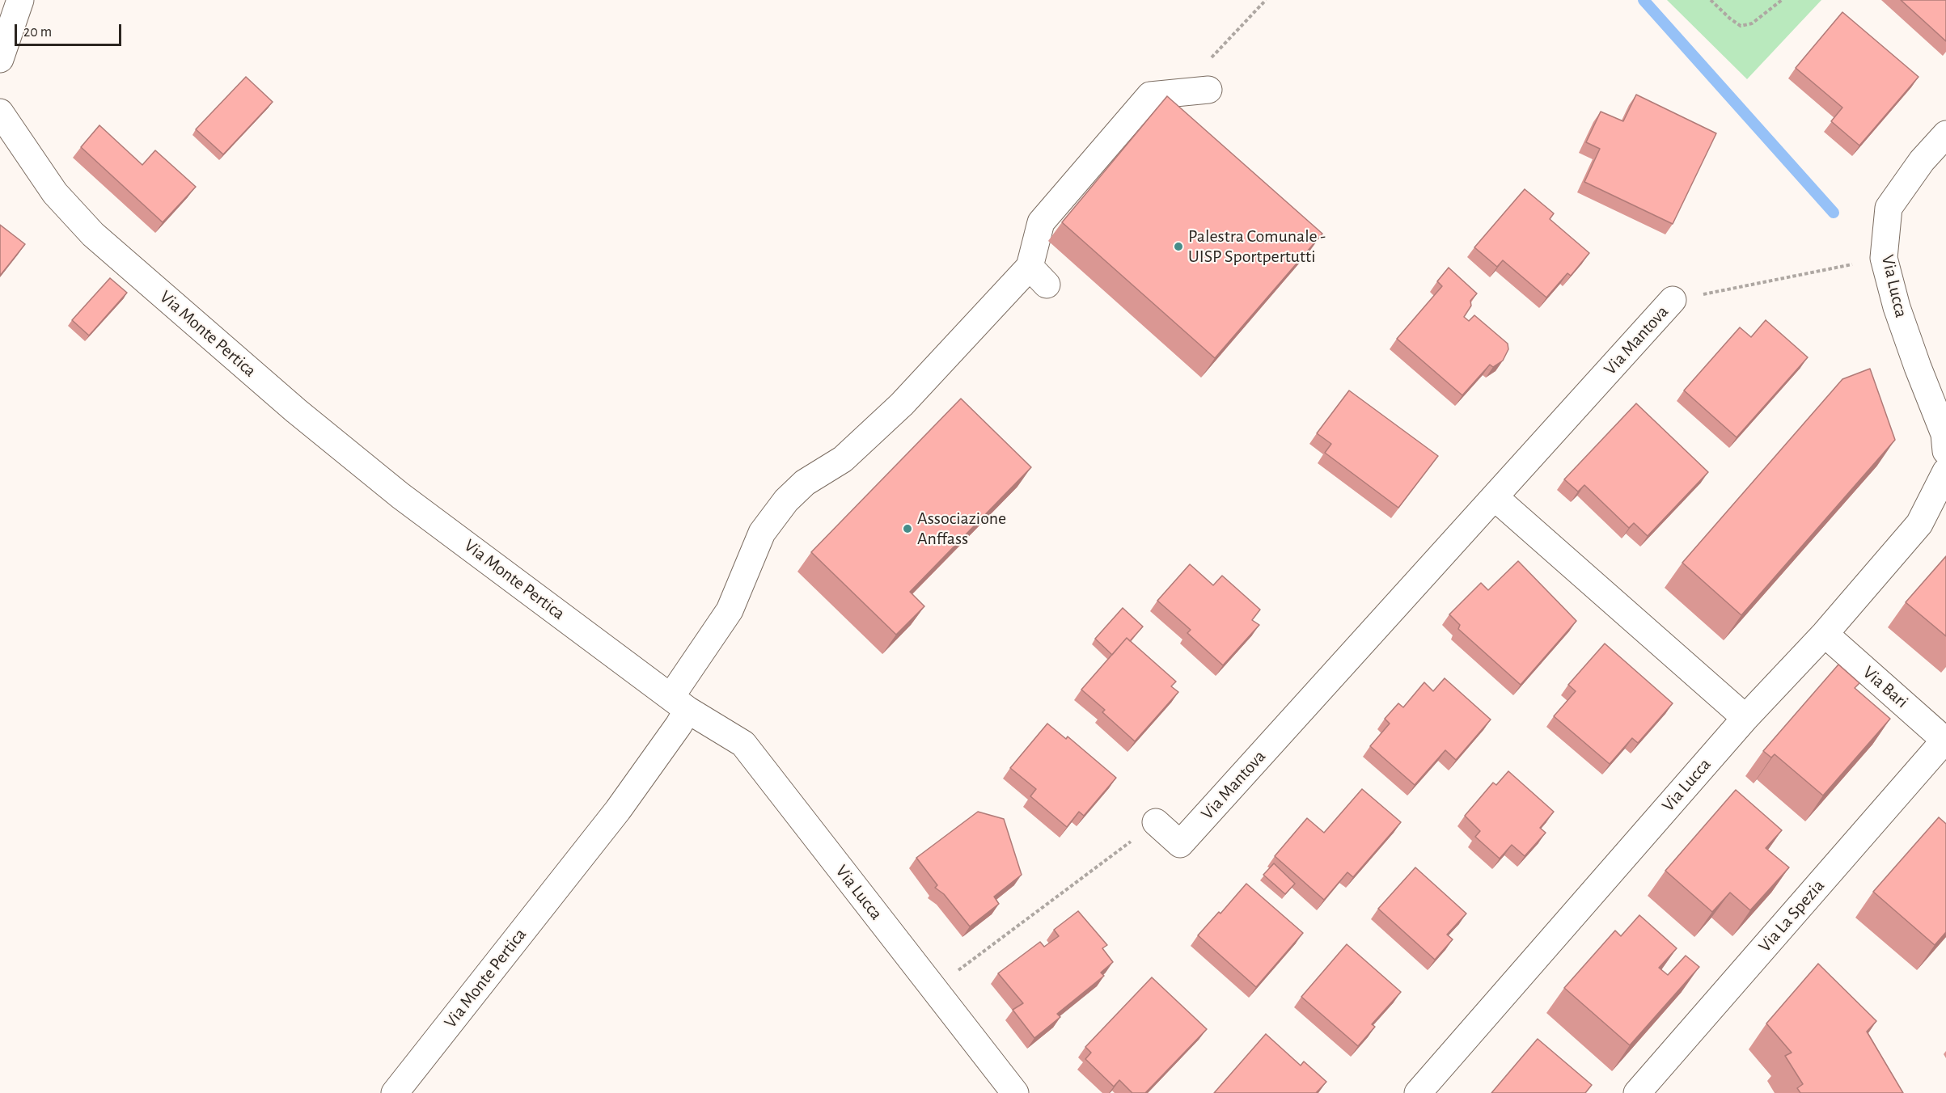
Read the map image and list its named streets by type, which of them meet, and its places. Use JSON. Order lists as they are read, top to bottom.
{
  "streets": {
    "street": [
      "Via Lucca",
      "Via Monte Pertica",
      "Via Mantova",
      "Via Bari",
      "Via La Spezia"
    ]
  },
  "crossings": [
    ["Via Lucca", "Via Monte Pertica"],
    ["Via Lucca", "Via Mantova"],
    ["Via Lucca", "Via Bari"],
    ["Via Bari", "Via La Spezia"]
  ],
  "places": ["Palestra Comunale - UISP Sportpertutti", "Associazione Anffass"],
  "scale_bar": "20 m"
}
